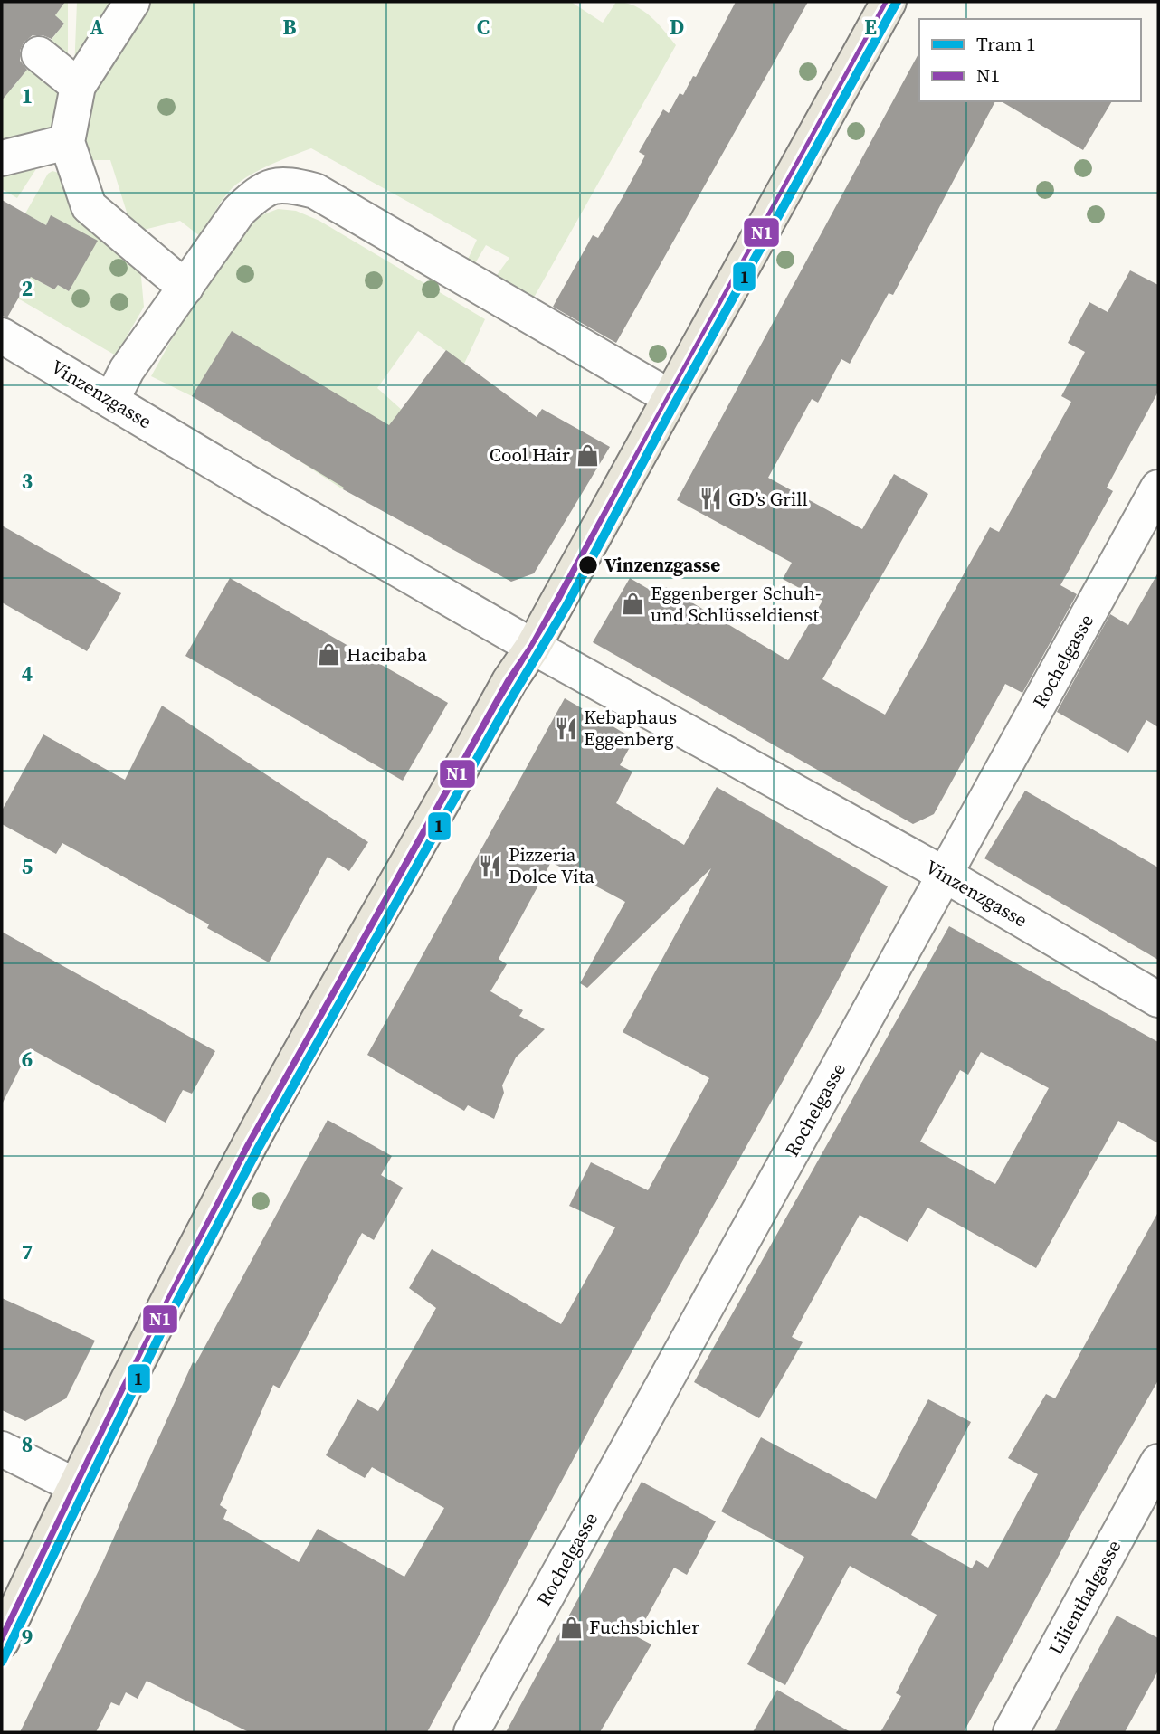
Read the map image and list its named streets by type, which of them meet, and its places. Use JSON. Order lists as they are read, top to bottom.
{
  "streets": {
    "street": ["Vinzenzgasse", "Rochelgasse", "Lilienthalgasse"]
  },
  "crossings": [
    ["Vinzenzgasse", "Rochelgasse"]
  ],
  "places": {
    "shop": [
      "Cool Hair",
      "Eggenberger Schuh- und Schlüsseldienst",
      "Hacibaba",
      "Fuchsbichler"
    ],
    "restaurant": ["GD’s Grill", "Kebaphaus Eggenberg", "Pizzeria Dolce Vita"],
    "other": ["Vinzenzgasse"]
  },
  "lines": ["tram line 1", "transit line N1"],
  "legend": ["Tram 1", "N1"],
  "grid": {
    "columns": [
      "A",
      "B",
      "C",
      "D",
      "E"
    ],
    "rows": [
      "1",
      "2",
      "3",
      "4",
      "5",
      "6",
      "7",
      "8",
      "9"
    ]
  }
}
